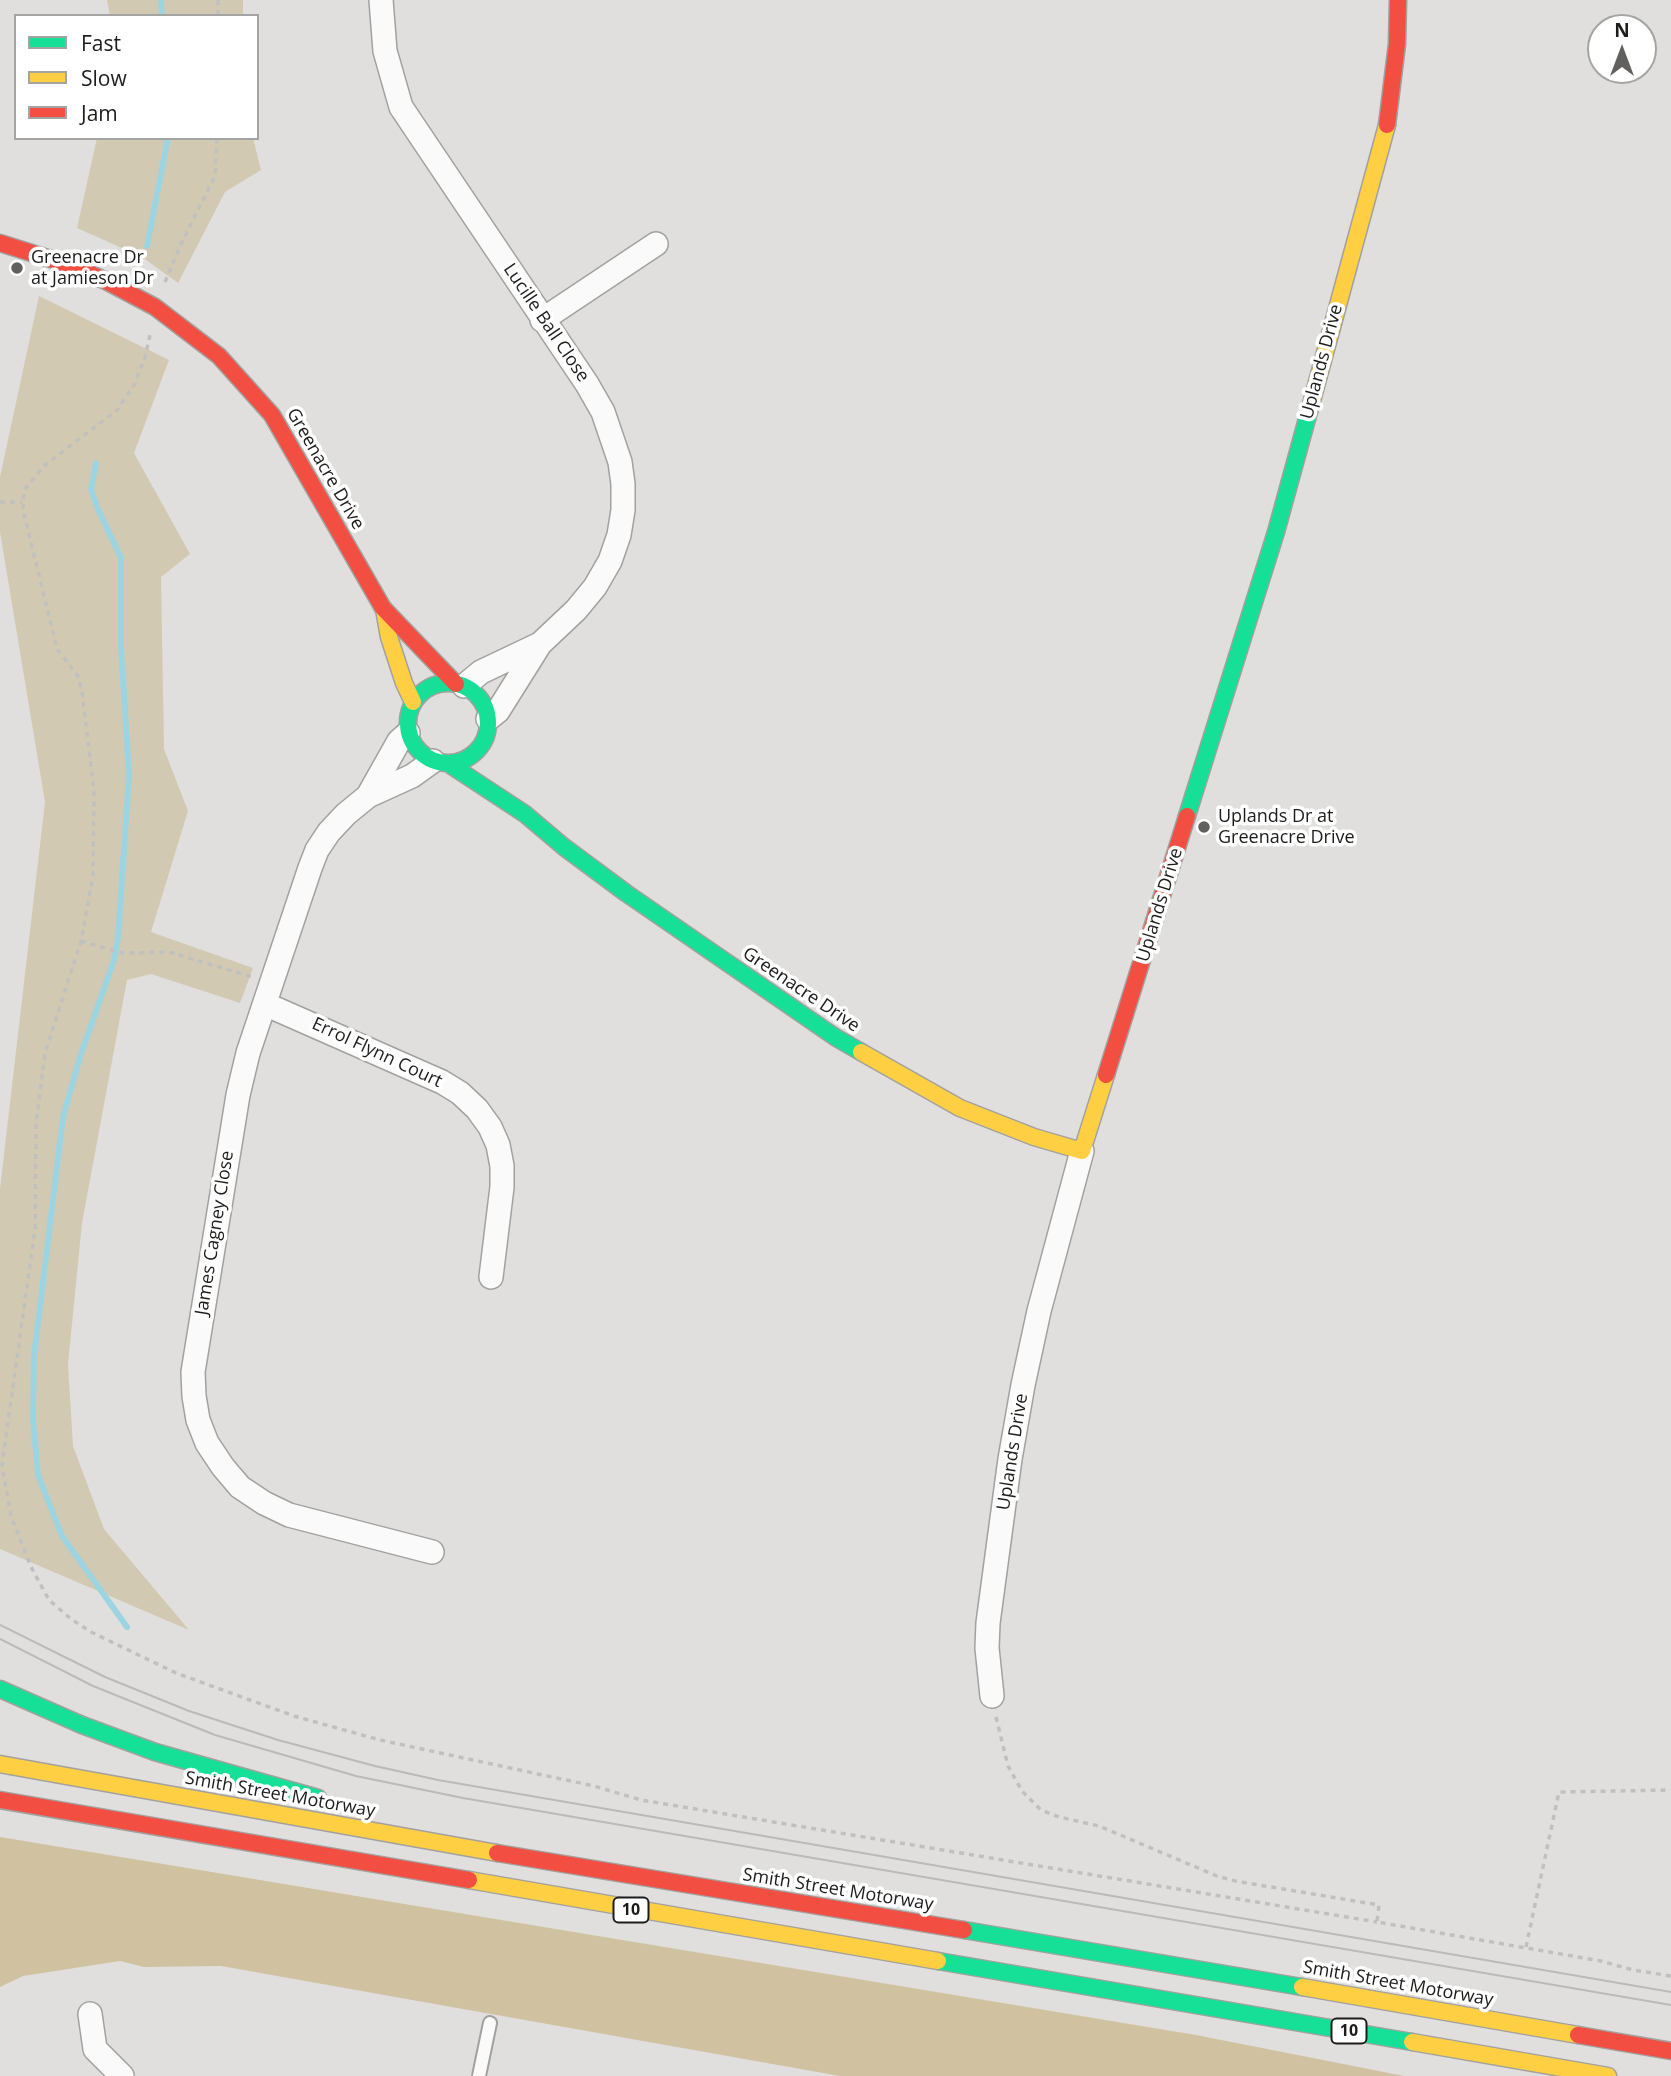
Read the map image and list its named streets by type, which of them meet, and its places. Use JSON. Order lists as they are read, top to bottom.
{
  "streets": {
    "main road": [
      "Uplands Drive",
      "Greenacre Drive",
      "Smith Street Motorway",
      "10"
    ],
    "street": ["Lucille Ball Close", "Errol Flynn Court", "James Cagney Close"]
  },
  "crossings": [
    ["Lucille Ball Close", "Greenacre Drive"],
    ["Lucille Ball Close", "James Cagney Close"],
    ["Uplands Drive", "Greenacre Drive"],
    ["Greenacre Drive", "James Cagney Close"],
    ["Errol Flynn Court", "James Cagney Close"]
  ],
  "places": ["Greenacre Dr at Jamieson Dr", "Uplands Dr at Greenacre Drive"],
  "legend": ["Fast", "Slow", "Jam"],
  "north": "top"
}
